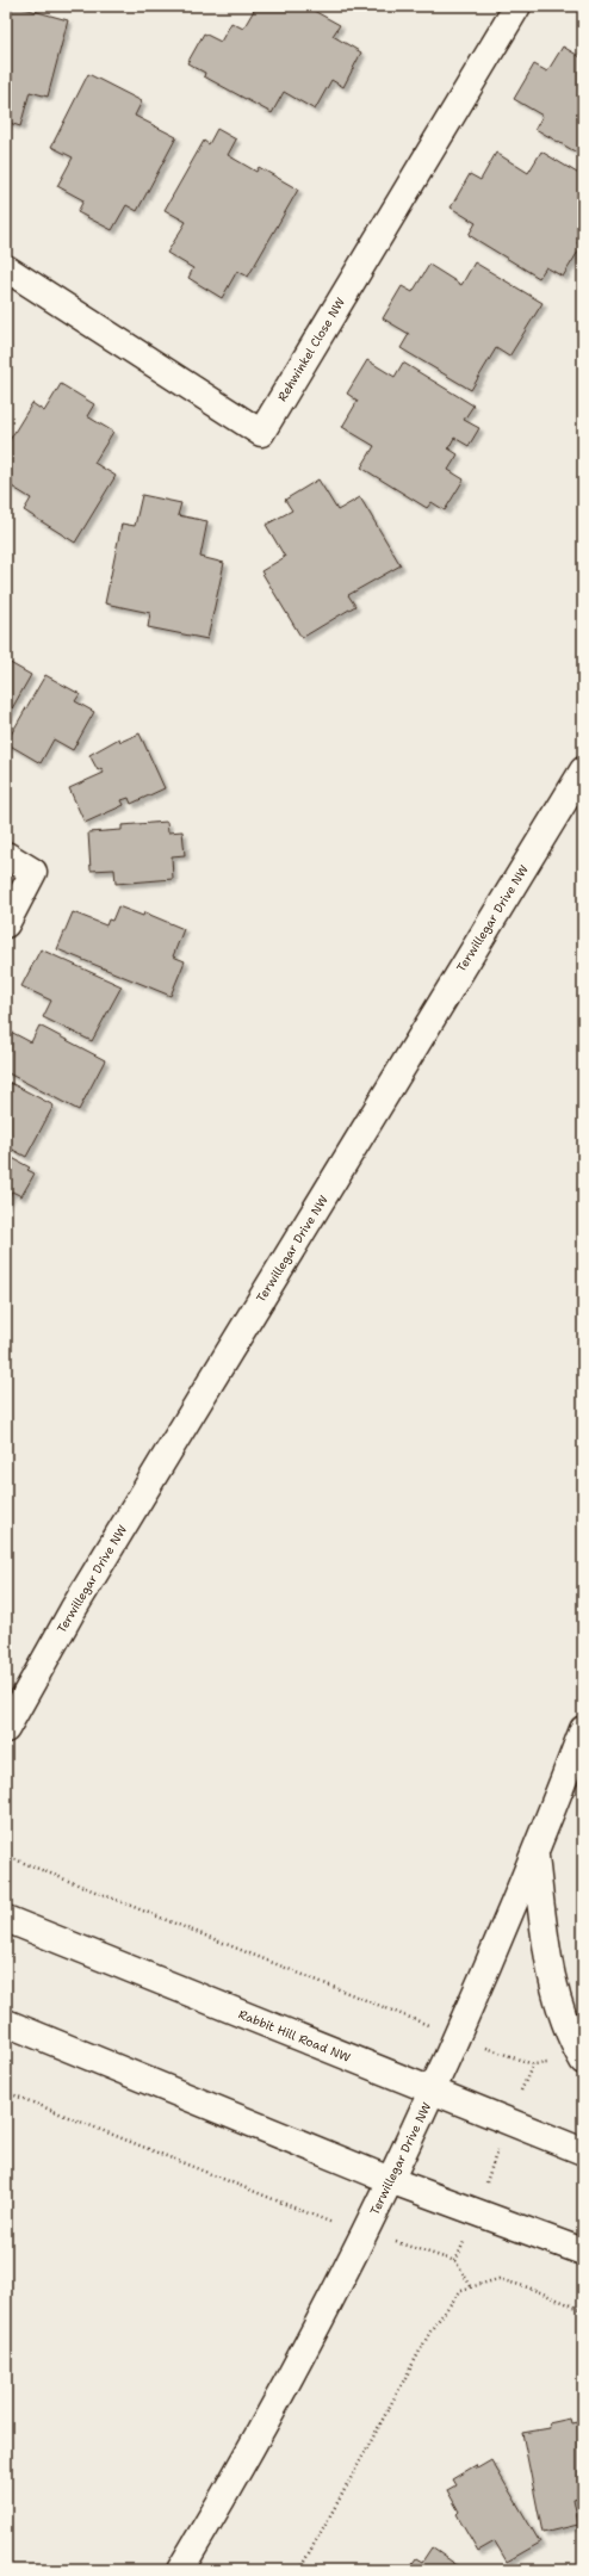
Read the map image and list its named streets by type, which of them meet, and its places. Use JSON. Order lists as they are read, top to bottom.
{
  "streets": {
    "main road": ["Rehwinkel Close NW", "Terwillegar Drive NW", "Rabbit Hill Road NW"]
  },
  "crossings": [
    ["Terwillegar Drive NW", "Rabbit Hill Road NW"]
  ]
}
